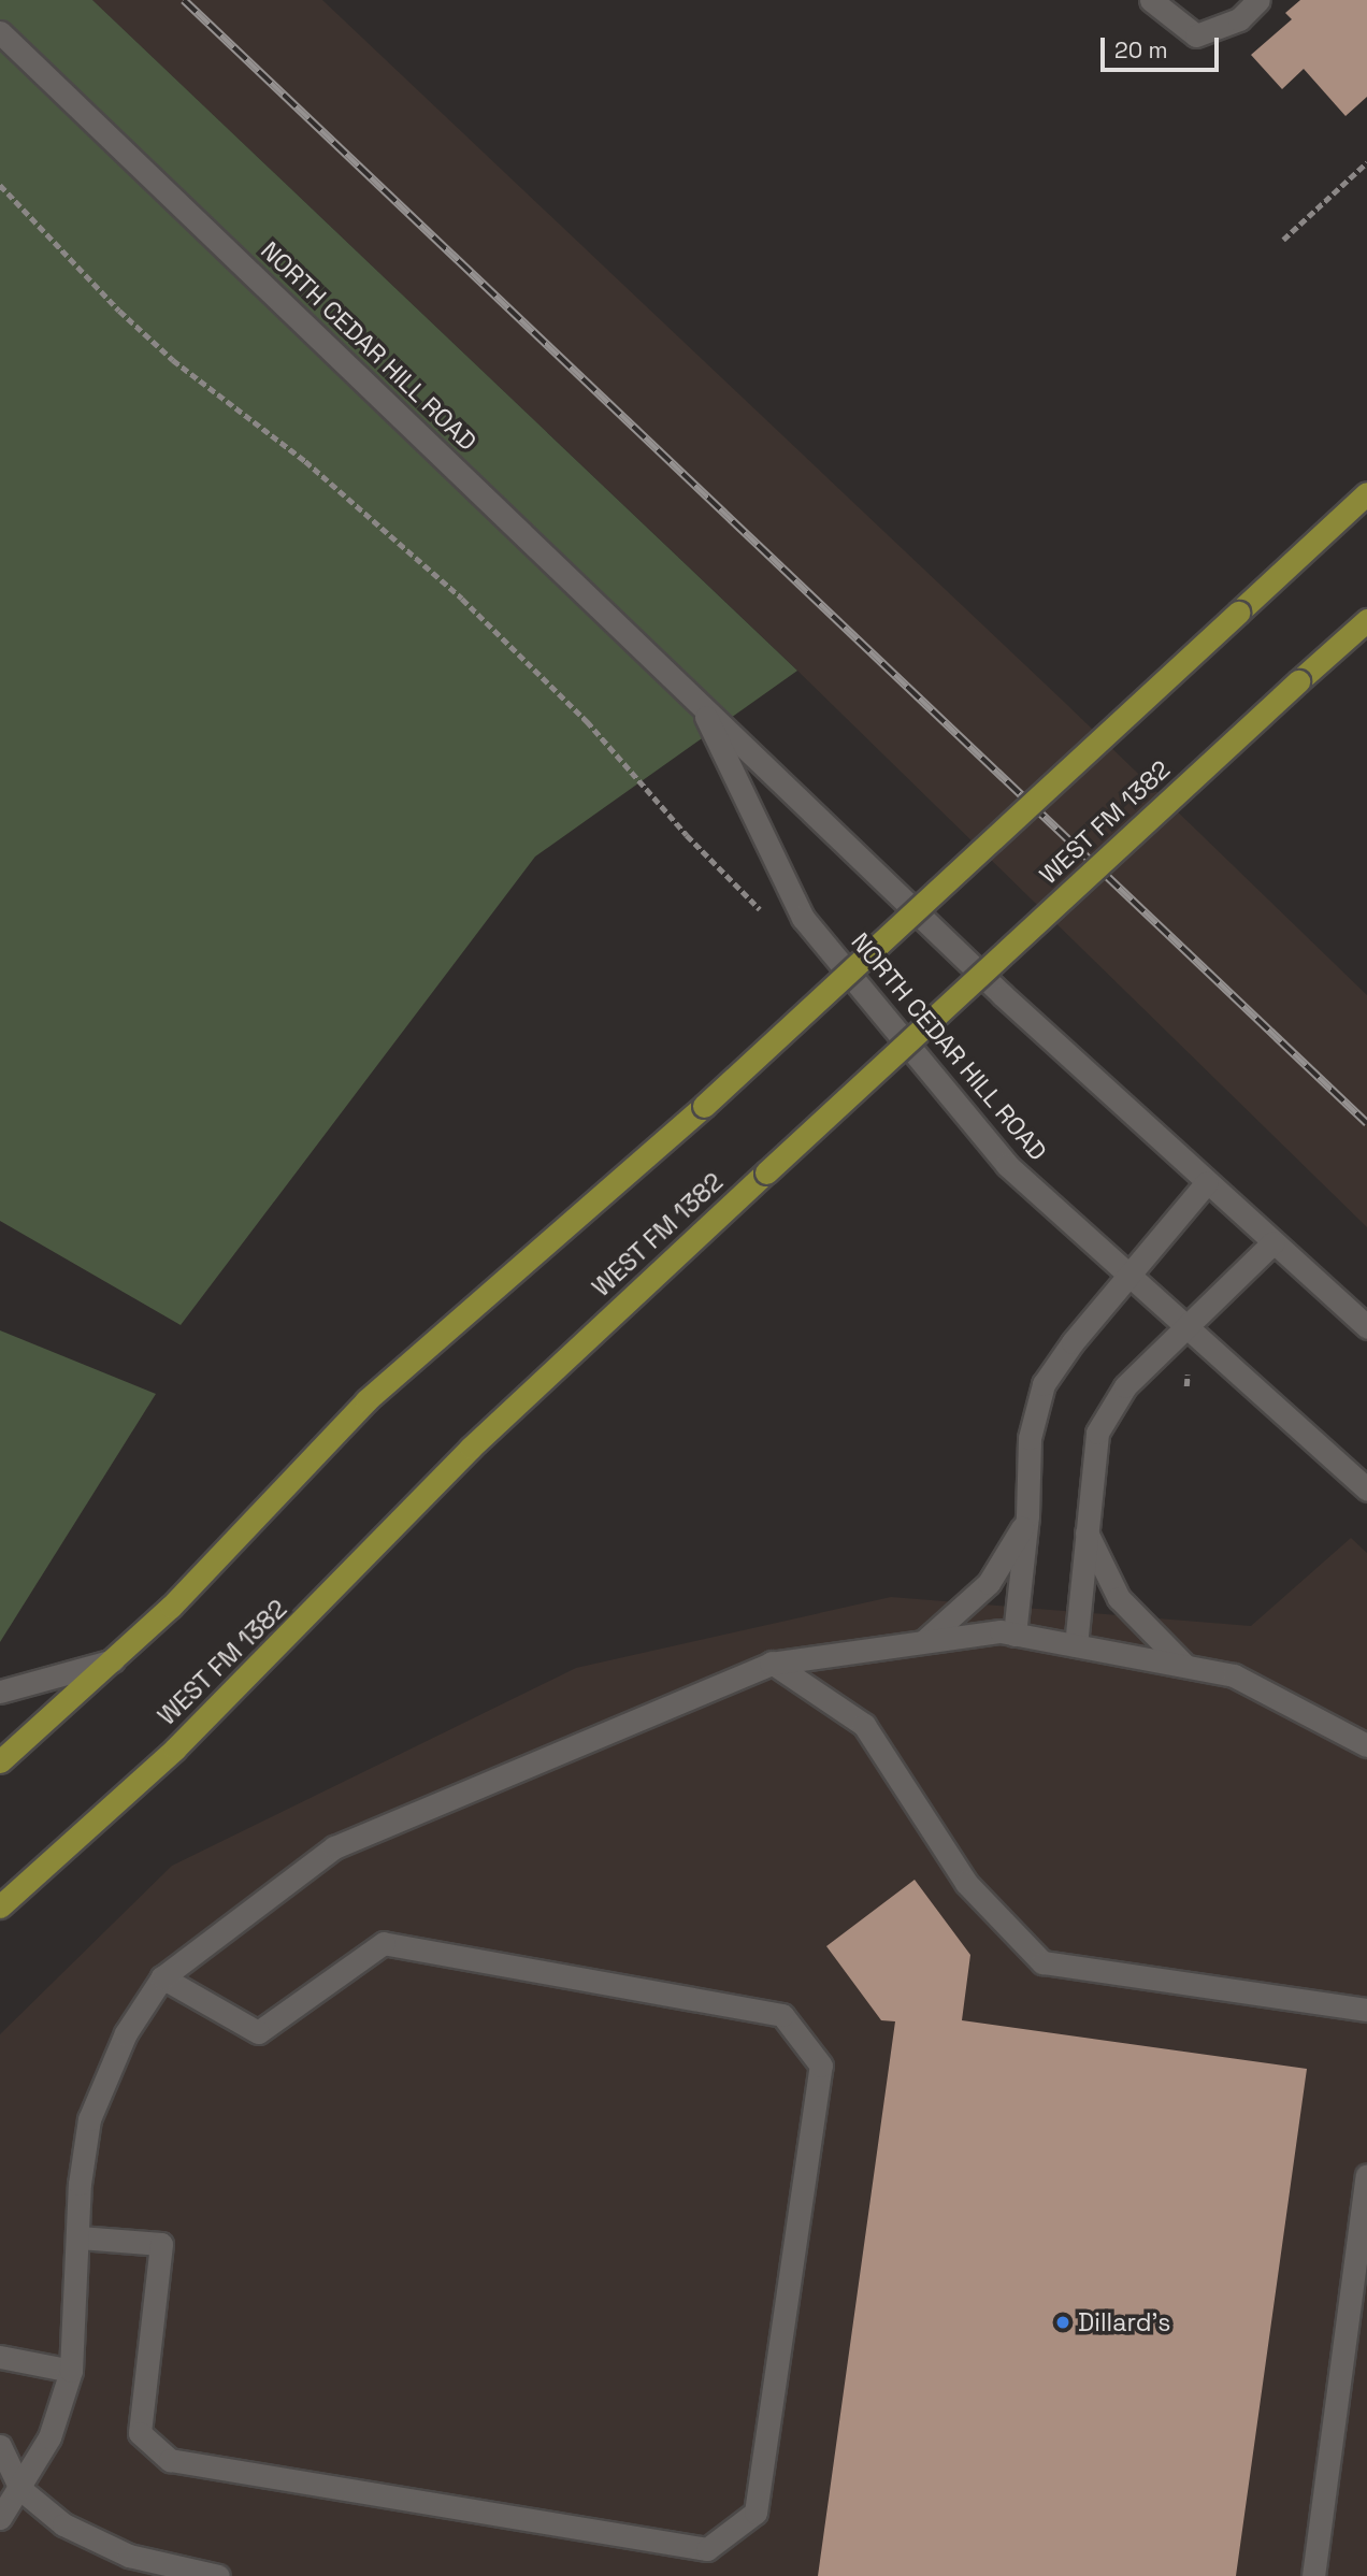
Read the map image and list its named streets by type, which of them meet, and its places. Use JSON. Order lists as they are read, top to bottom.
{
  "streets": {
    "main road": ["WEST FM 1382"],
    "street": ["NORTH CEDAR HILL ROAD"]
  },
  "places": ["Dillard's"],
  "scale_bar": "20 m"
}
